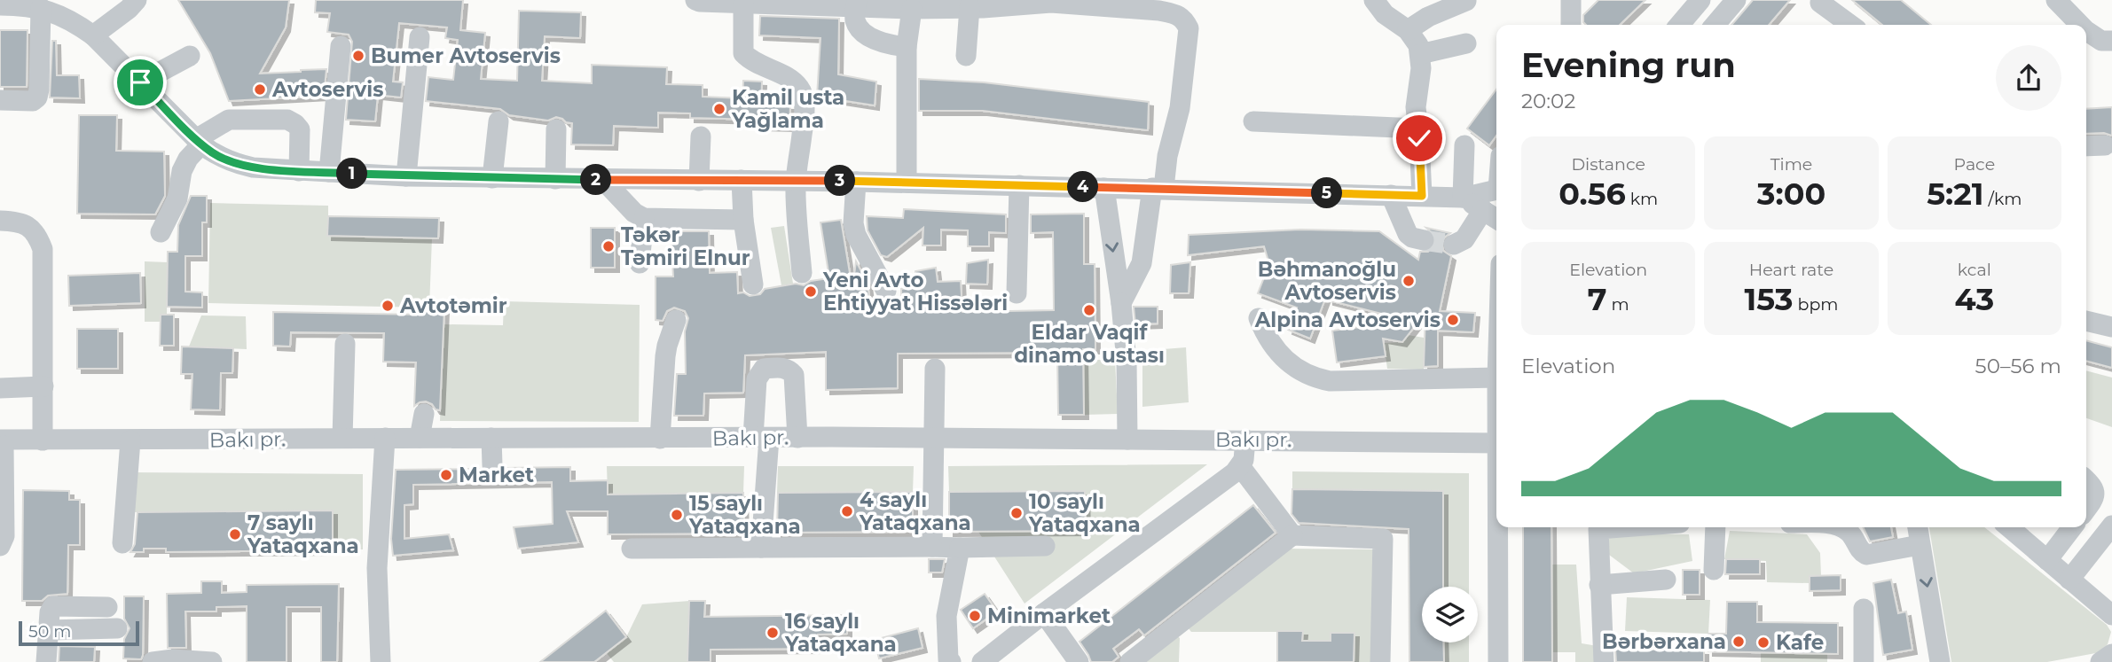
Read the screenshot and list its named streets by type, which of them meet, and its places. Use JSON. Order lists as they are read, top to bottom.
{
  "streets": {
    "street": ["Bakı pr."]
  },
  "places": [
    "Bumer Avtoservis",
    "Avtoservis",
    "Kamil usta Yağlama",
    "Təkər Təmiri Elnur",
    "Bəhmanoğlu Avtoservis",
    "Yeni Avto Ehtiyyat Hissələri",
    "Avtotəmir",
    "Eldar Vaqif dinamo ustası",
    "Alpina Avtoservis",
    "Market",
    "4 saylı Yataqxana",
    "10 saylı Yataqxana",
    "15 saylı Yataqxana",
    "7 saylı Yataqxana",
    "Minimarket",
    "16 saylı Yataqxana",
    "Bərbərxana",
    "Kafe"
  ],
  "scale_bar": "50 m",
  "page": {
    "heading": ["Evening run", "20:02"],
    "stats": [
      ["Distance", "0.56 km"],
      ["Time", "3:00"],
      ["Pace", "5:21 /km"],
      ["Elevation", "7 m"],
      ["Heart rate", "153 bpm"],
      ["kcal", "43"]
    ],
    "pins": [
      "1",
      "2",
      "3",
      "4",
      "5"
    ],
    "chart": ["Elevation", "50–56 m"],
    "scale": "50 m"
  }
}
